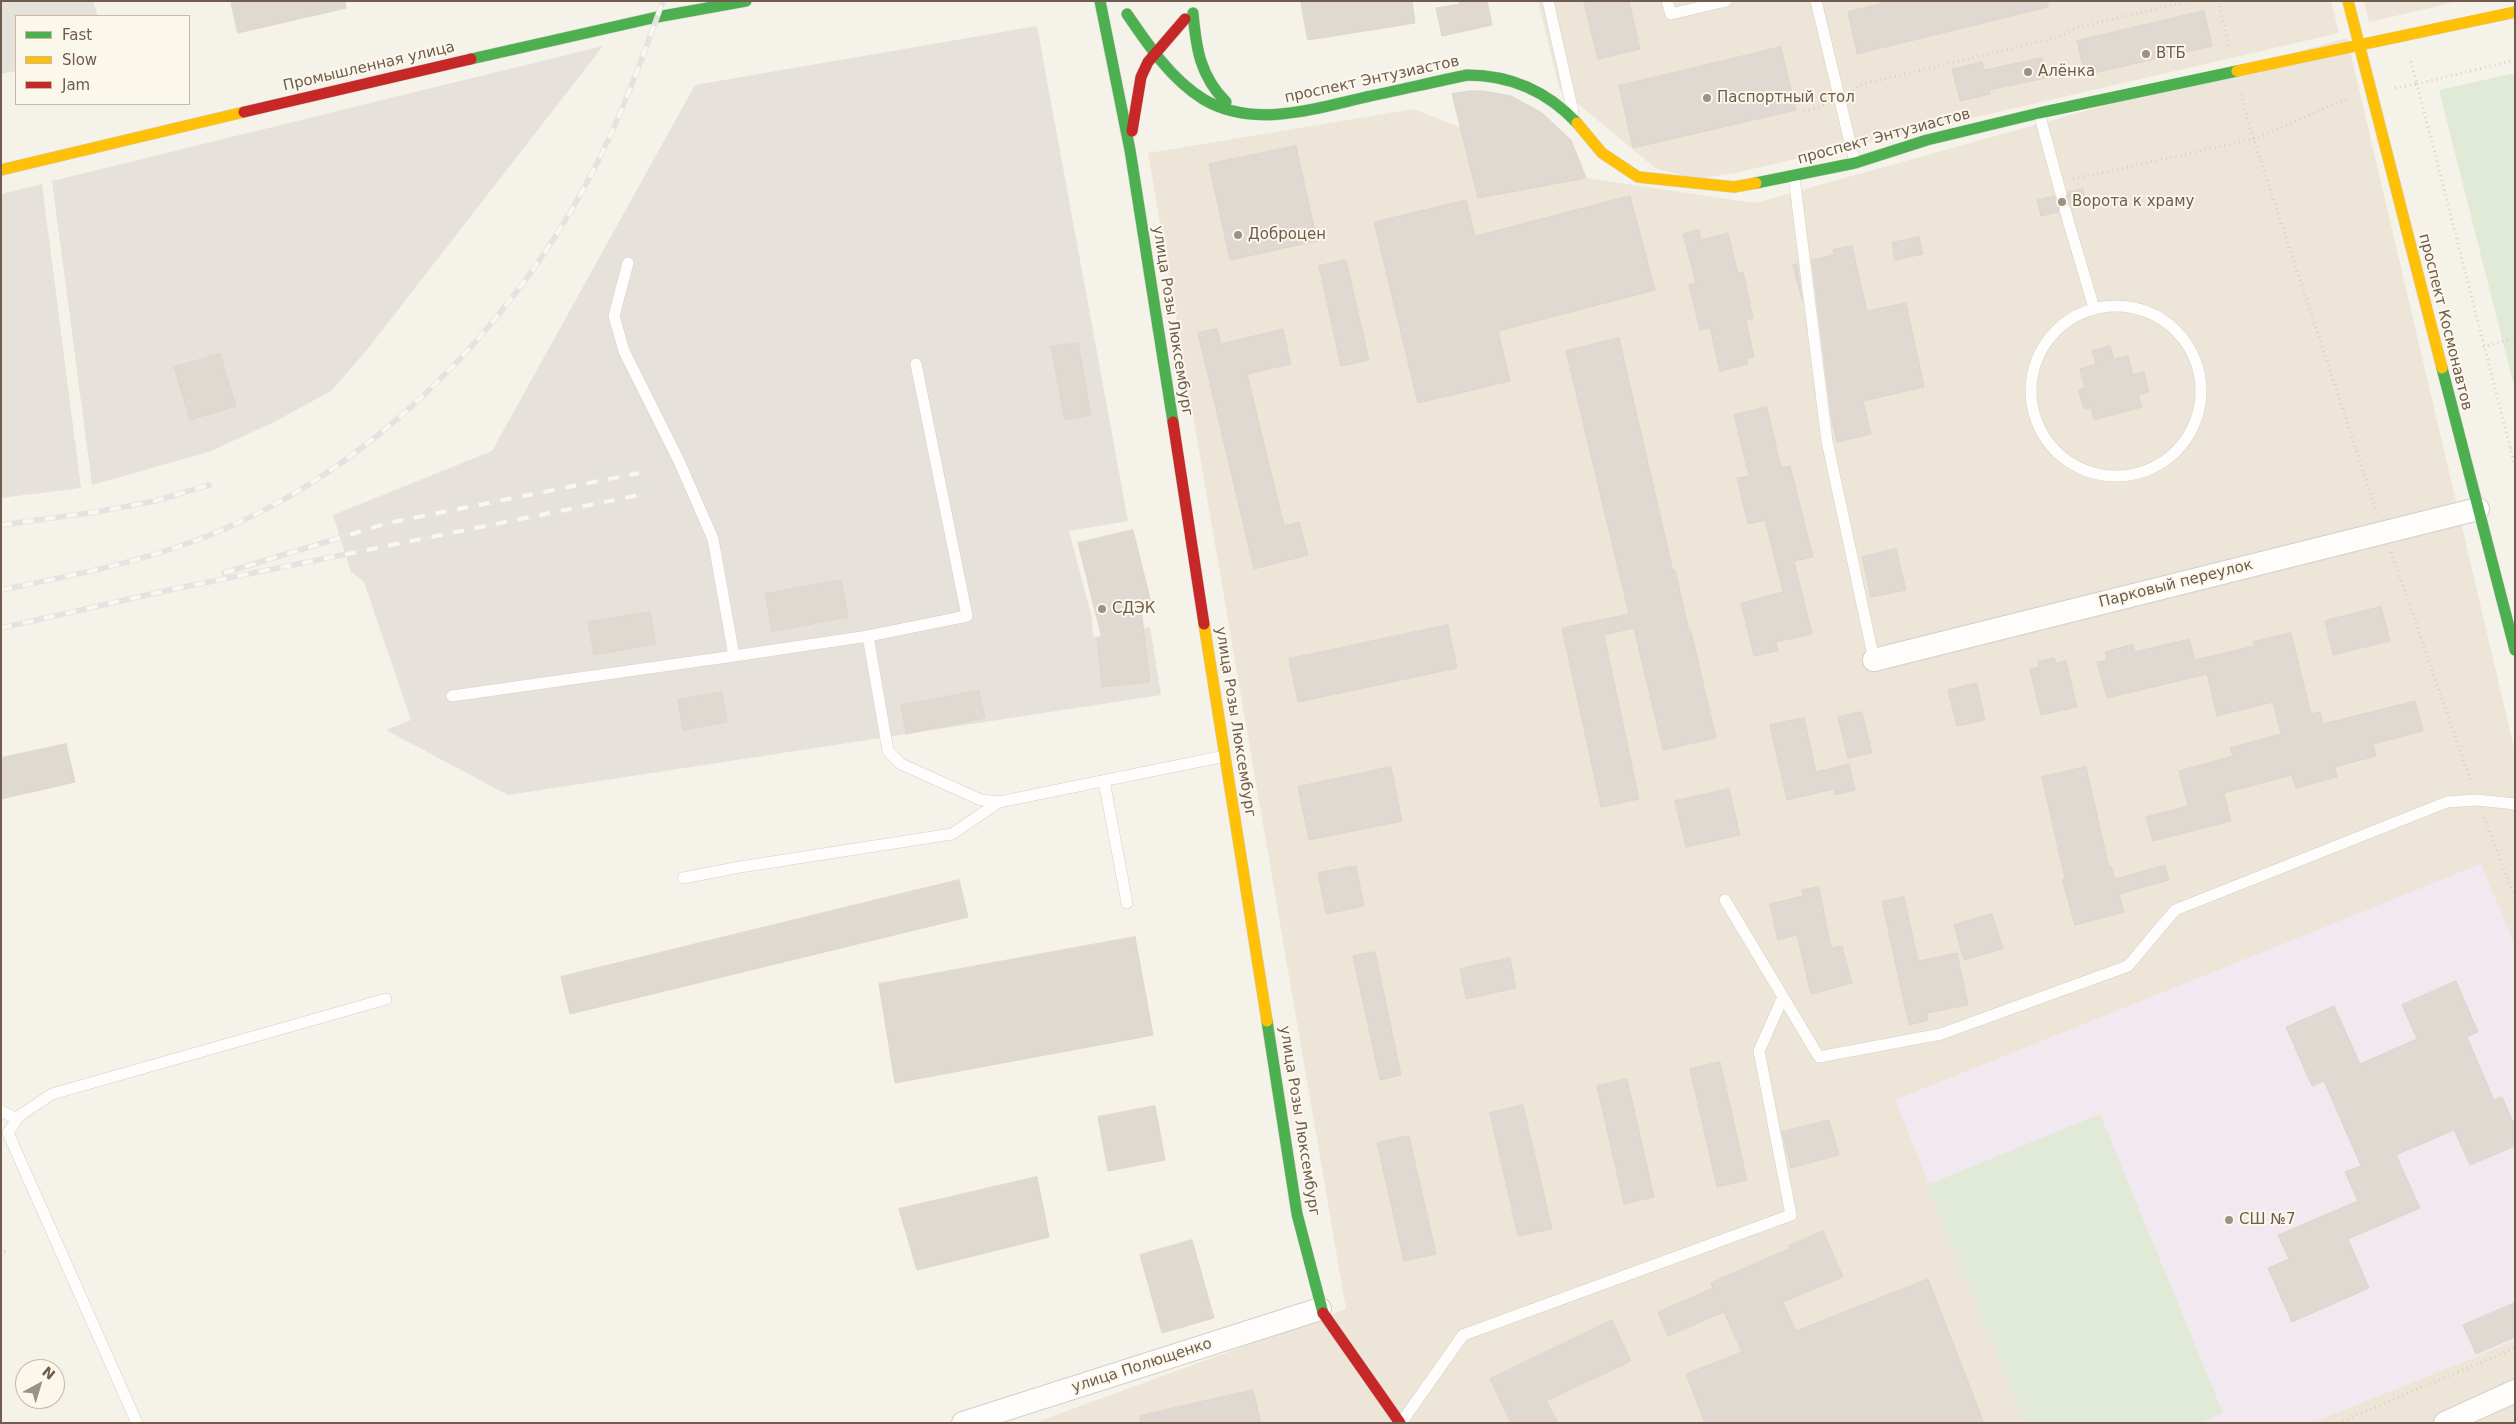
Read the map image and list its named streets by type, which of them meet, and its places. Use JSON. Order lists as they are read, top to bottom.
{
  "streets": {
    "main road": [
      "Промышленная улица",
      "проспект Энтузиастов",
      "улица Розы Люксембург",
      "проспект Космонавтов"
    ],
    "street": ["Парковый переулок", "улица Полющенко"]
  },
  "crossings": [
    ["проспект Энтузиастов", "проспект Космонавтов"],
    ["улица Розы Люксембург", "улица Полющенко"],
    ["проспект Космонавтов", "Парковый переулок"]
  ],
  "places": [
    "ВТБ",
    "Алёнка",
    "Паспортный стол",
    "Ворота к храму",
    "Доброцен",
    "СДЭК",
    "СШ №7"
  ],
  "legend": ["Fast", "Slow", "Jam"],
  "north": "top right"
}
